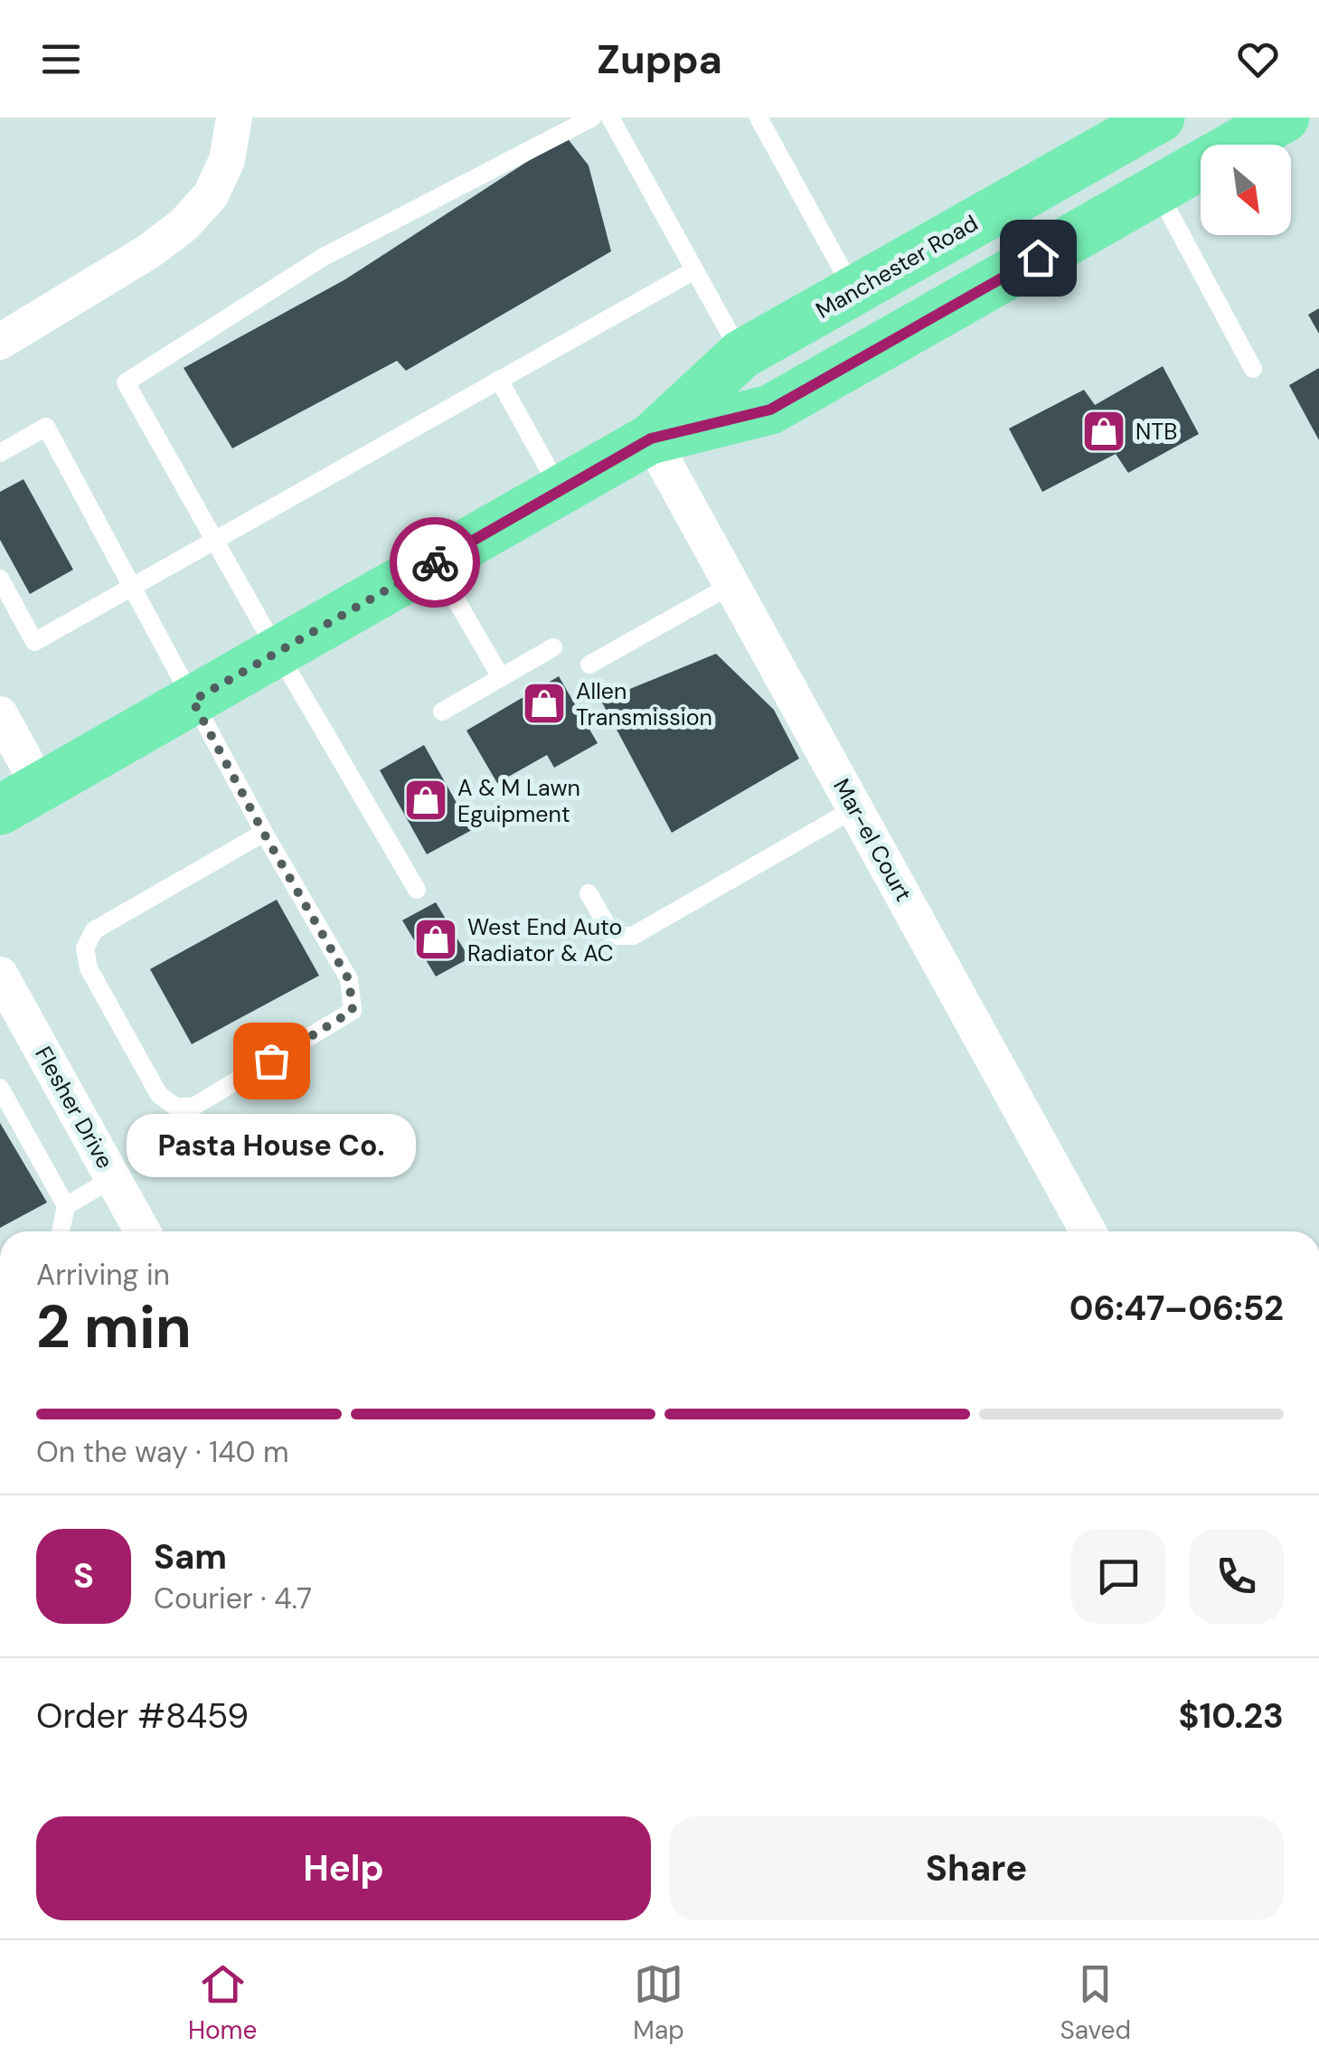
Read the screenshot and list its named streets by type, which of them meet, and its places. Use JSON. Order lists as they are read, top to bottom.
{
  "streets": {
    "highway": ["Manchester Road"],
    "street": ["Mar-el Court", "Flesher Drive"]
  },
  "crossings": [
    ["Manchester Road", "Mar-el Court"]
  ],
  "places": {
    "shop": [
      "NTB",
      "Allen Transmission",
      "A & M Lawn Eguipment",
      "West End Auto Radiator & AC"
    ],
    "other": ["Pasta House Co."]
  },
  "north": "bottom right",
  "page": {
    "header": "Zuppa",
    "bubble": "Pasta House Co.",
    "heading": ["2 min", "Arriving in", "06:47–06:52"],
    "panel": [
      "Sam",
      "Courier · 4.7",
      "Order #8459",
      "$10.23"
    ],
    "bar": "On the way · 140 m",
    "round": "S",
    "buttons": ["Help", "Share"],
    "tabs": ["Home", "Map", "Saved"]
  }
}
